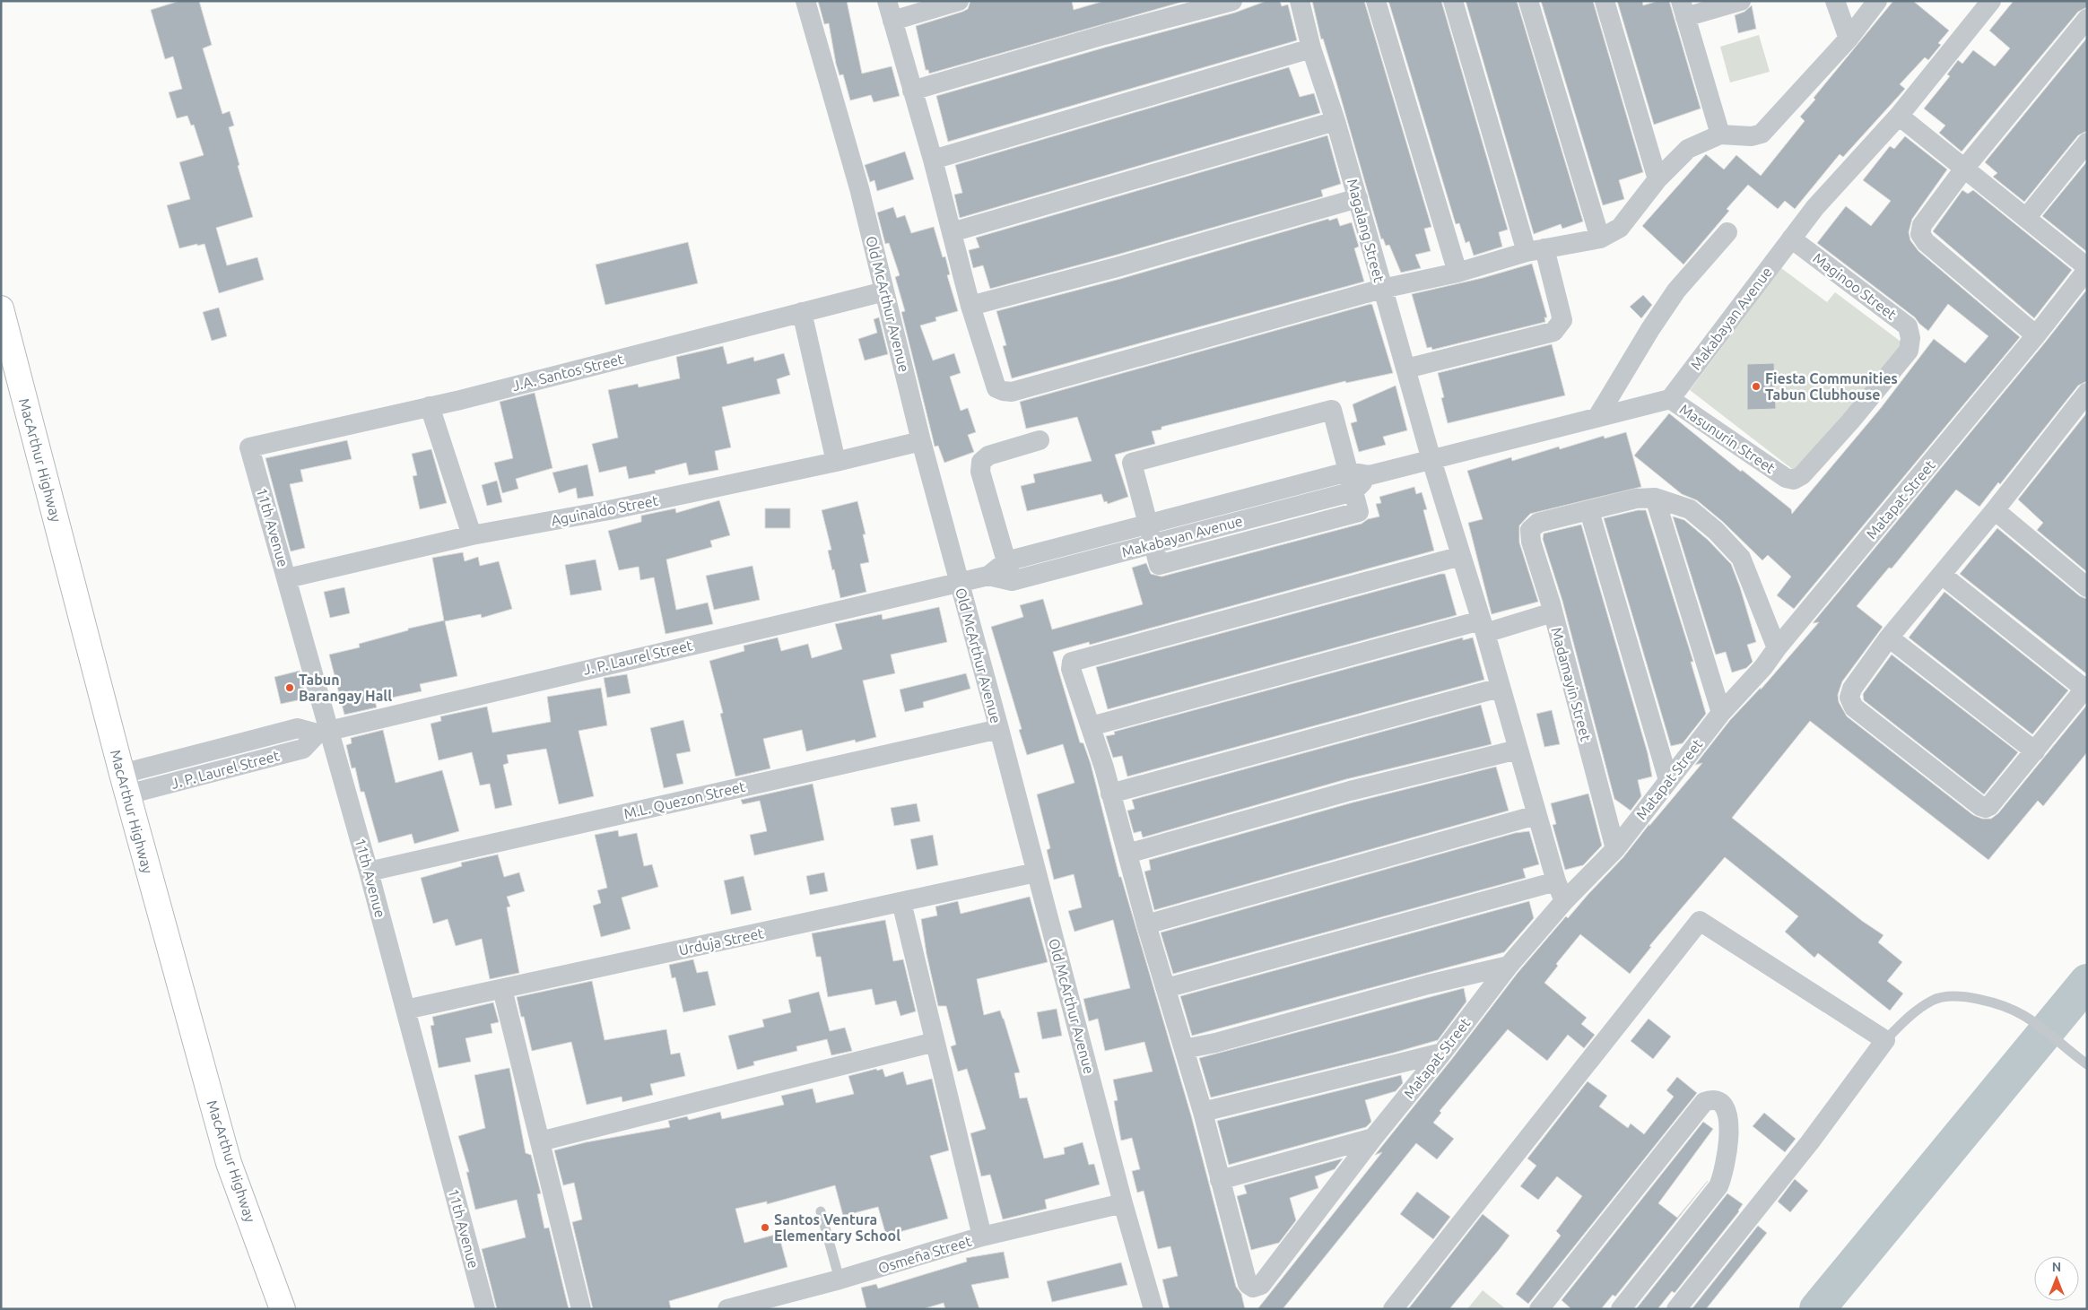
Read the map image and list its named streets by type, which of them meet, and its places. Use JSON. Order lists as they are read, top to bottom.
{
  "streets": {
    "highway": ["MacArthur Highway"],
    "street": [
      "Magalang Street",
      "Maginoo Street",
      "Old McArthur Avenue",
      "Makabayan Avenue",
      "J.A. Santos Street",
      "Masunurin Street",
      "Matapat Street",
      "Aguinaldo Street",
      "11th Avenue",
      "J. P. Laurel Street",
      "Madamayin Street",
      "M.L. Quezon Street",
      "Urduja Street",
      "Osmeña Street"
    ]
  },
  "crossings": [
    ["Magalang Street", "Makabayan Avenue"],
    ["Magalang Street", "Matapat Street"],
    ["Maginoo Street", "Makabayan Avenue"],
    ["Maginoo Street", "Masunurin Street"],
    ["Old McArthur Avenue", "Makabayan Avenue"],
    ["Old McArthur Avenue", "J.A. Santos Street"],
    ["Old McArthur Avenue", "Aguinaldo Street"],
    ["Old McArthur Avenue", "J. P. Laurel Street"],
    ["Old McArthur Avenue", "M.L. Quezon Street"],
    ["Old McArthur Avenue", "Urduja Street"],
    ["Old McArthur Avenue", "Osmeña Street"],
    ["Makabayan Avenue", "Masunurin Street"],
    ["Makabayan Avenue", "J. P. Laurel Street"],
    ["J.A. Santos Street", "11th Avenue"],
    ["MacArthur Highway", "J. P. Laurel Street"],
    ["Matapat Street", "Madamayin Street"],
    ["Aguinaldo Street", "11th Avenue"],
    ["11th Avenue", "J. P. Laurel Street"],
    ["11th Avenue", "M.L. Quezon Street"],
    ["11th Avenue", "Urduja Street"]
  ],
  "places": ["Fiesta Communities Tabun Clubhouse", "Tabun Barangay Hall", "Santos Ventura Elementary School"],
  "north": "top"
}
